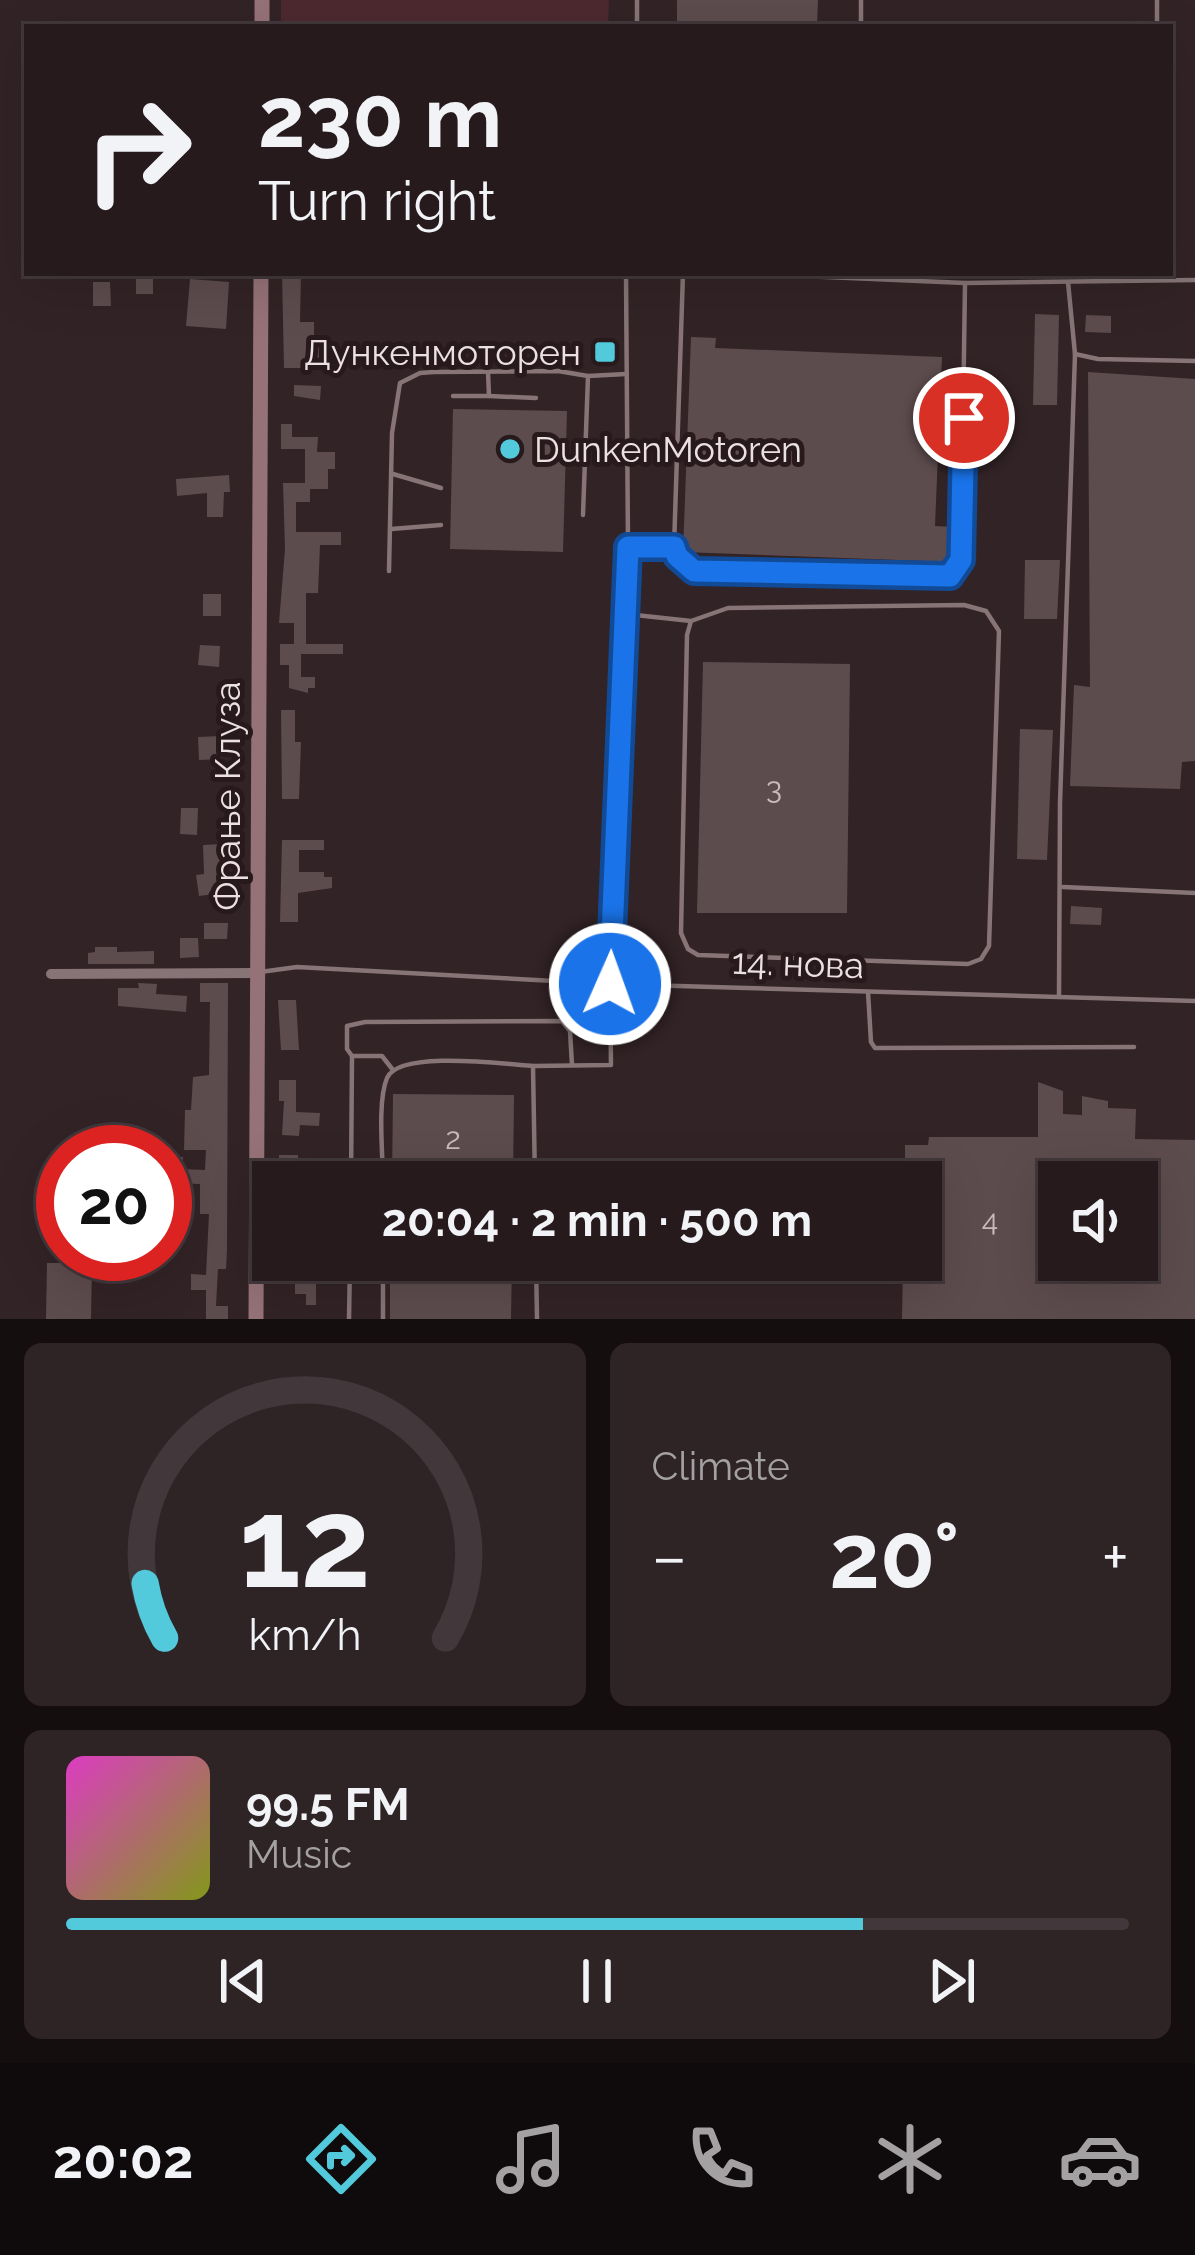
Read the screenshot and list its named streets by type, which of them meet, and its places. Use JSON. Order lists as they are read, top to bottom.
{
  "streets": {
    "main road": ["Фрање Клуза"],
    "lane": ["14. нова"]
  },
  "crossings": [
    ["Фрање Клуза", "14. нова"]
  ],
  "places": {
    "transit": ["Дункенмоторен"],
    "other": ["DunkenMotoren"]
  },
  "house_numbers": ["3", "2", "4"],
  "page": {
    "turn": ["230 m", "Turn right"],
    "limit": "20",
    "trip": "20:04 · 2 min · 500 m",
    "tile": "Climate",
    "heat": ["−", "20°", "+"],
    "song": ["99.5 FM", "Music"],
    "tabs": "20:02",
    "gauge": ["12", "km/h"]
  }
}
